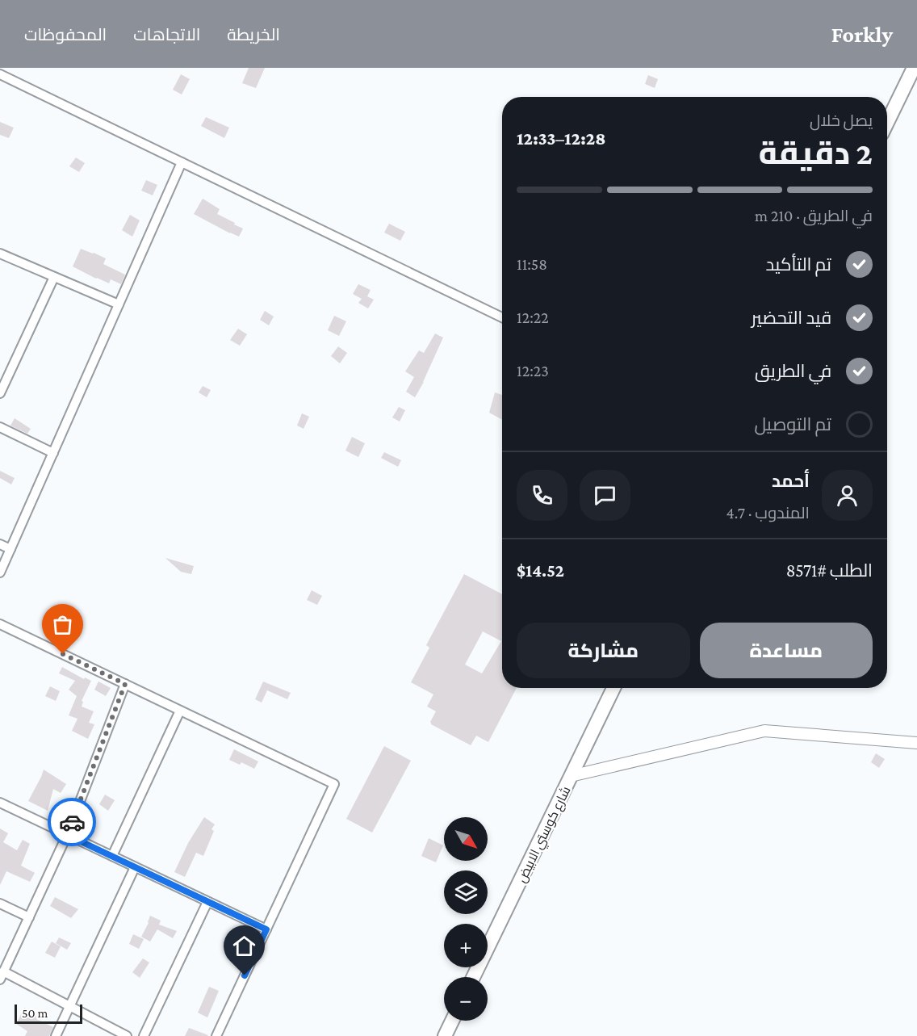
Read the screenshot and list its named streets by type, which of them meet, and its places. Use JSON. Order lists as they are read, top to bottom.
{
  "streets": {
    "highway": ["شارع كوستي الابيض"]
  },
  "scale_bar": "50 m",
  "north": "bottom right",
  "page": {
    "header": "Forkly",
    "nav": ["الخريطة", "الاتجاهات", "المحفوظات"],
    "heading": ["2 دقيقة", "يصل خلال", "12:28–12:33"],
    "panel": [
      "أحمد",
      "المندوب · 4.7",
      "الطلب #8571",
      "$14.52"
    ],
    "bar": "في الطريق · 210 m",
    "list": [
      ["تم التأكيد", "11:58"],
      ["قيد التحضير", "12:22"],
      ["في الطريق", "12:23"],
      "تم التوصيل"
    ],
    "buttons": ["مساعدة", "مشاركة"],
    "map_buttons": ["+", "−"],
    "scale": "50 m"
  }
}
